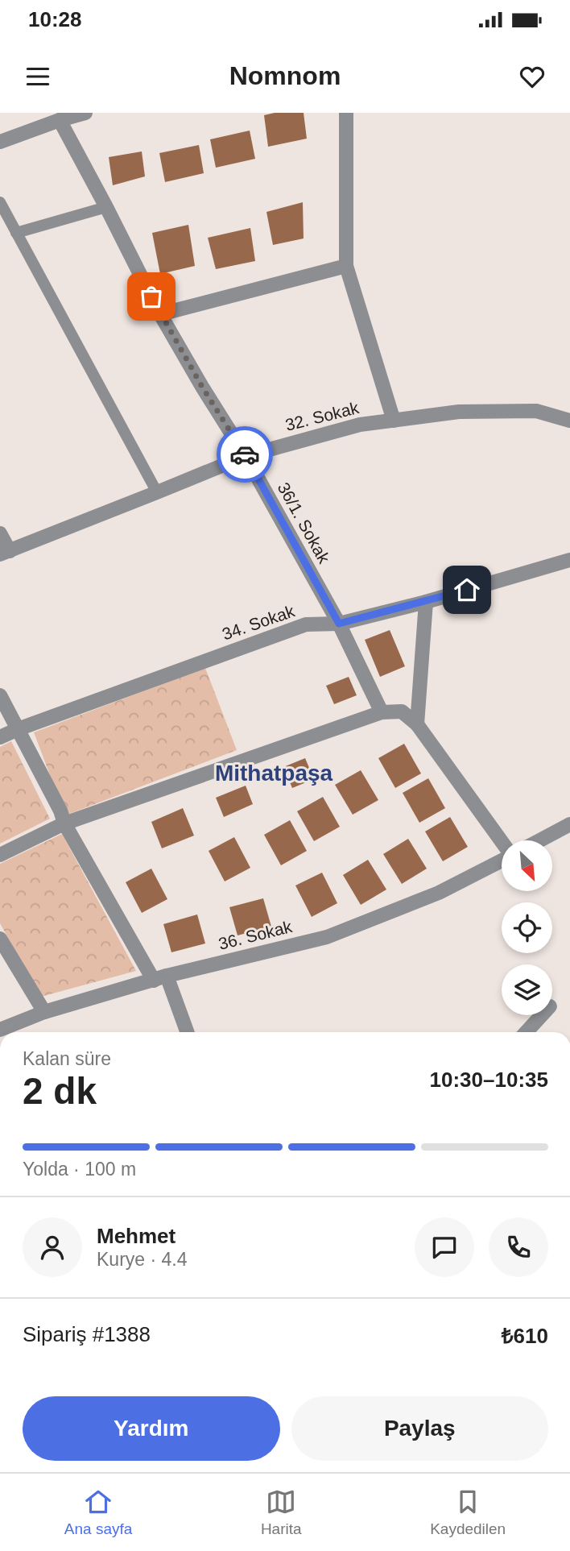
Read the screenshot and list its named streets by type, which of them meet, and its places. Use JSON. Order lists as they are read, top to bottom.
{
  "streets": {
    "street": [
      "32. Sokak",
      "36/1. Sokak",
      "34. Sokak",
      "36. Sokak"
    ]
  },
  "crossings": [
    ["32. Sokak", "36/1. Sokak"],
    ["36/1. Sokak", "34. Sokak"]
  ],
  "districts": ["Mithatpaşa"],
  "north": "bottom right",
  "page": {
    "status": "10:28",
    "header": "Nomnom",
    "heading": ["2 dk", "Kalan süre", "10:30–10:35"],
    "panel": [
      "Mehmet",
      "Kurye · 4.4",
      "Sipariş #1388",
      "₺610"
    ],
    "bar": "Yolda · 100 m",
    "buttons": ["Yardım", "Paylaş"],
    "tabs": ["Ana sayfa", "Harita", "Kaydedilen"]
  }
}
